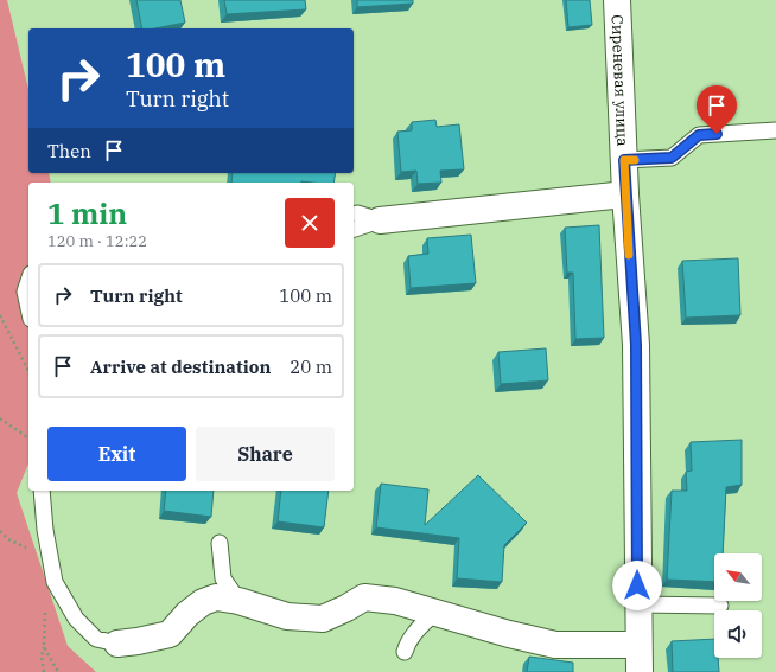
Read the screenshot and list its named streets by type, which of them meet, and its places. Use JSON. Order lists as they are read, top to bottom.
{
  "streets": {
    "street": ["Сиреневая улица"]
  },
  "north": "top left",
  "page": {
    "turn": ["100 m", "Turn right"],
    "then": "Then",
    "heading": ["1 min", "120 m · 12:22"],
    "list": [
      {
        "name": "Turn right",
        "value": "100 m"
      },
      {
        "name": "Arrive at destination",
        "value": "20 m"
      }
    ],
    "buttons": ["Exit", "Share"]
  }
}
